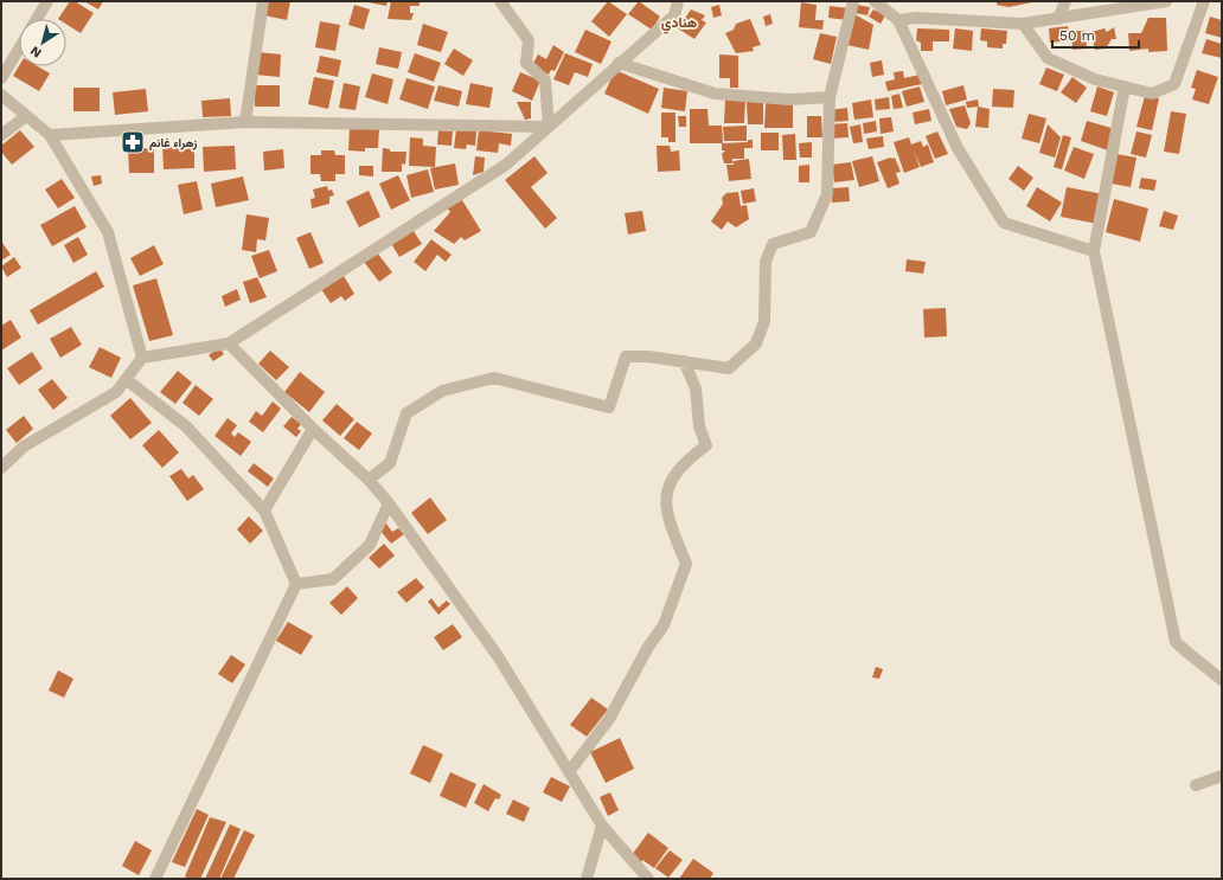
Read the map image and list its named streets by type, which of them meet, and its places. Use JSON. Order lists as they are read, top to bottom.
{
  "districts": ["هنادي"],
  "places": {
    "pharmacy": ["زهراء غانم"]
  },
  "scale_bar": "50 m",
  "north": "bottom left"
}
